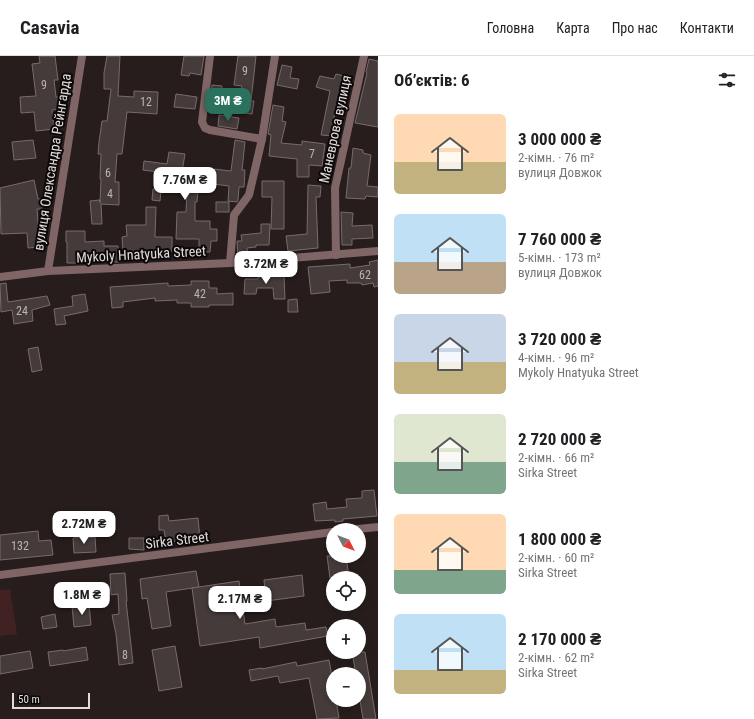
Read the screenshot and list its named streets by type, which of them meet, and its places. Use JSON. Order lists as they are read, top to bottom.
{
  "streets": {
    "street": [
      "Маневрова вулиця",
      "вулиця Олександра Рейнгарда",
      "Mykoly Hnatyuka Street",
      "Sirka Street"
    ]
  },
  "crossings": [
    ["Маневрова вулиця", "Mykoly Hnatyuka Street"],
    ["вулиця Олександра Рейнгарда", "Mykoly Hnatyuka Street"]
  ],
  "house_numbers": [
    "9",
    "9",
    "12",
    "7",
    "6",
    "4",
    "62",
    "42",
    "24",
    "132",
    "8"
  ],
  "scale_bar": "50 m",
  "north": "bottom right",
  "page": {
    "header": "Casavia",
    "nav": [
      "Головна",
      "Карта",
      "Про нас",
      "Контакти"
    ],
    "heading": "Об’єктів: 6",
    "price": [
      "3M ₴",
      "7.76M ₴",
      "3.72M ₴",
      "2.72M ₴",
      "1.8M ₴",
      "2.17M ₴"
    ],
    "list": [
      {
        "name": "3 000 000 ₴",
        "note": "2-кімн. · 76 m² · вулиця Довжок"
      },
      {
        "name": "7 760 000 ₴",
        "note": "5-кімн. · 173 m² · вулиця Довжок"
      },
      {
        "name": "3 720 000 ₴",
        "note": "4-кімн. · 96 m² · Mykoly Hnatyuka Street"
      },
      {
        "name": "2 720 000 ₴",
        "note": "2-кімн. · 66 m² · Sirka Street"
      },
      {
        "name": "1 800 000 ₴",
        "note": "2-кімн. · 60 m² · Sirka Street"
      },
      {
        "name": "2 170 000 ₴",
        "note": "2-кімн. · 62 m² · Sirka Street"
      }
    ],
    "map_buttons": ["+", "−"],
    "scale": "50 m"
  }
}
